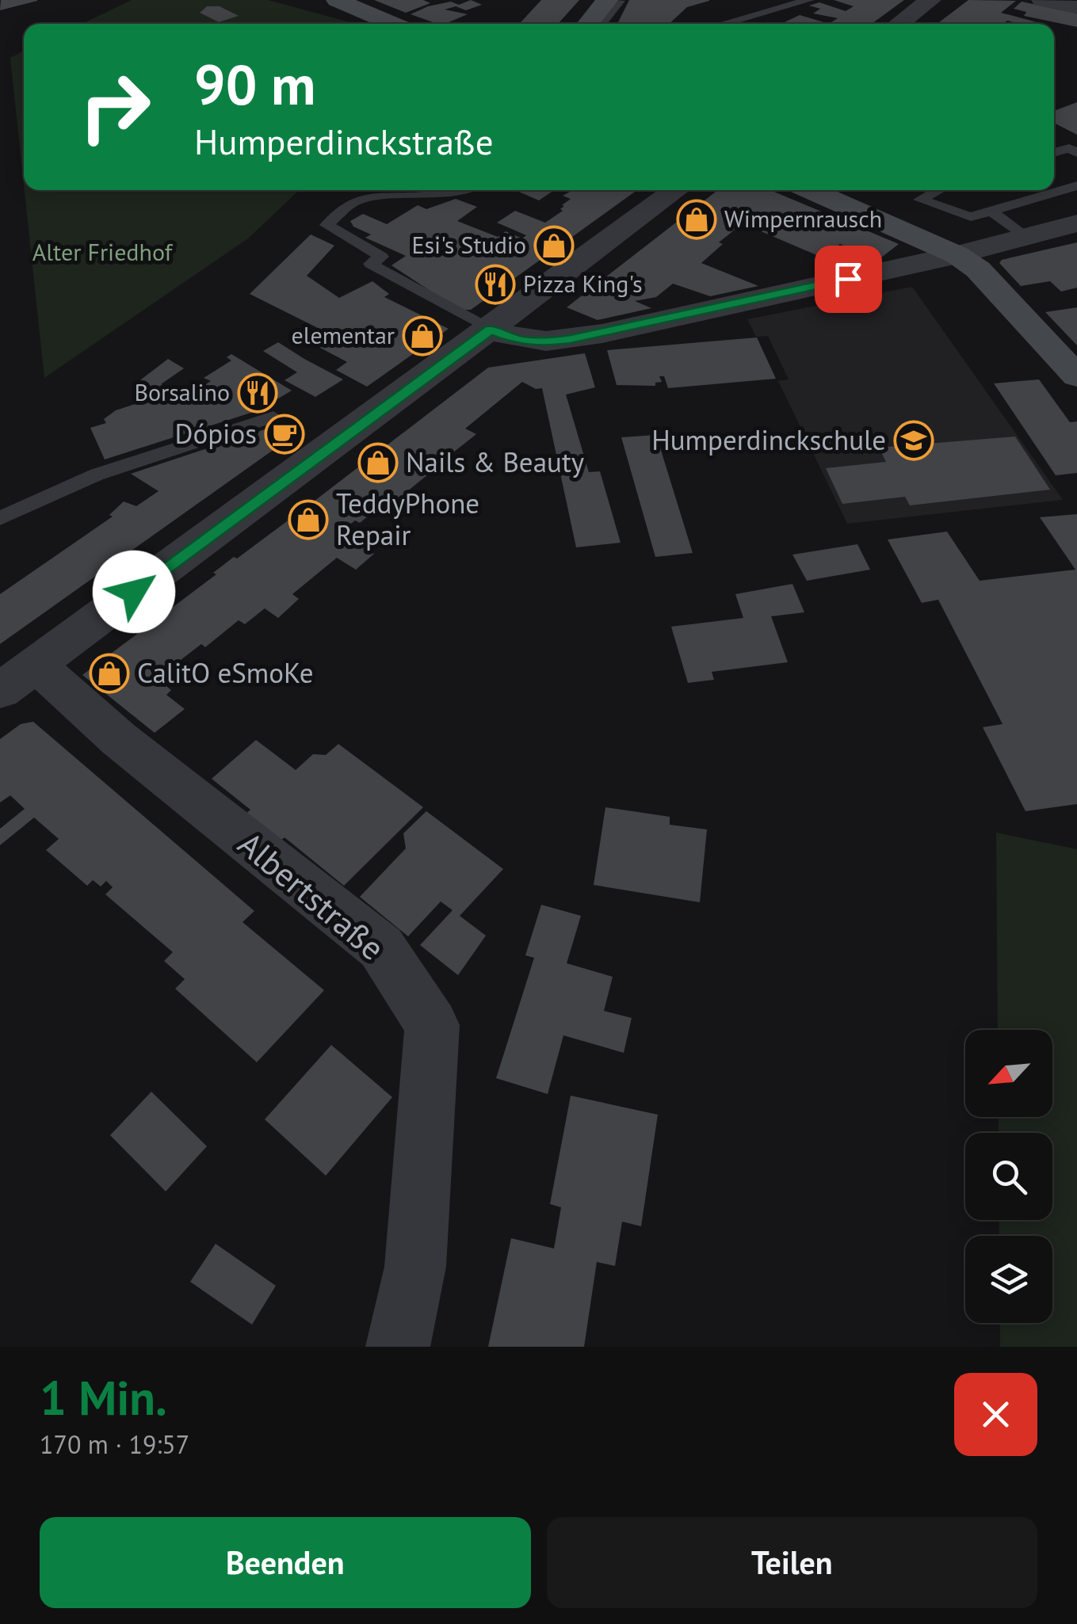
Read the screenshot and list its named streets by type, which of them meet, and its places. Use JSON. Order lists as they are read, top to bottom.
{
  "streets": {
    "street": ["Albertstraße"]
  },
  "parks": ["Alter Friedhof"],
  "places": {
    "shop": [
      "Wimpernrausch",
      "Esi's Studio",
      "elementar",
      "Nails & Beauty",
      "TeddyPhone Repair",
      "CalitO eSmoKe"
    ],
    "restaurant": ["Pizza King's", "Borsalino"],
    "cafe": ["Dópios"],
    "school or university": ["Humperdinckschule"]
  },
  "north": "bottom left",
  "page": {
    "turn": ["90 m", "Humperdinckstraße"],
    "heading": ["1 Min.", "170 m · 19:57"],
    "buttons": ["Beenden", "Teilen"]
  }
}
